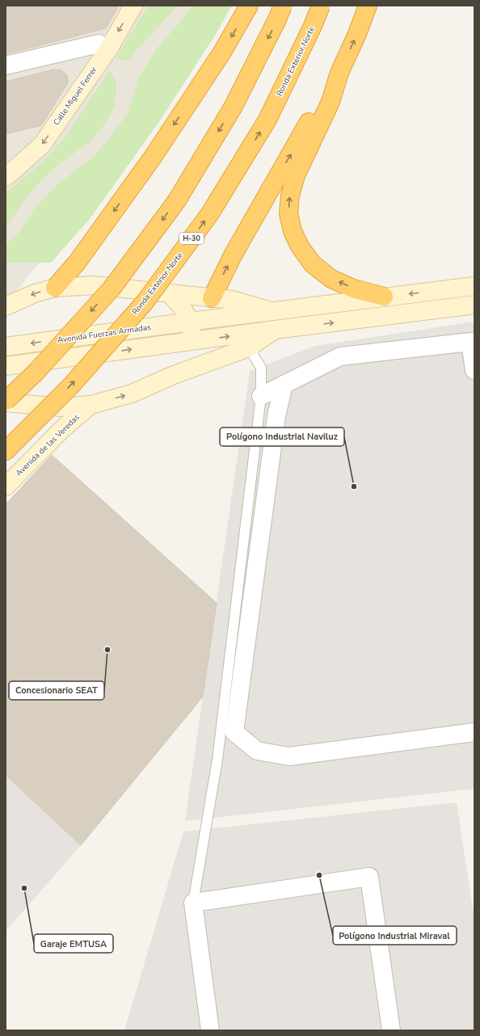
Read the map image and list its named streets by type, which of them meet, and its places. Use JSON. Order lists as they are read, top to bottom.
{
  "streets": {
    "highway": ["Ronda Exterior Norte", "H-30"],
    "main road": ["Calle Miguel Ferrer", "Avenida Fuerzas Armadas", "Avenida de las Veredas"]
  },
  "one_way": ["Calle Miguel Ferrer"],
  "places": [
    "Polígono Industrial Naviluz",
    "Concesionario SEAT",
    "Polígono Industrial Miraval",
    "Garaje EMTUSA"
  ]
}
